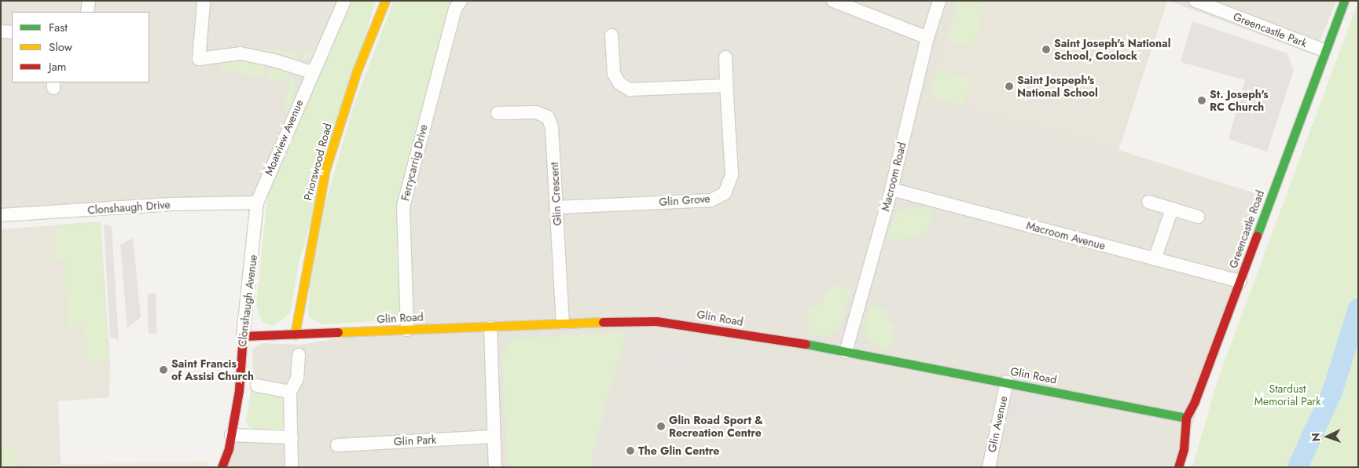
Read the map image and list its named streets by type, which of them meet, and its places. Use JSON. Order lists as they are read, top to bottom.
{
  "streets": {
    "street": [
      "Greencastle Park",
      "Moatview Avenue",
      "Priorswood Road",
      "Ferrycarrig Drive",
      "Macroom Road",
      "Glin Crescent",
      "Glin Grove",
      "Clonshaugh Drive",
      "Greencastle Road",
      "Macroom Avenue",
      "Clonshaugh Avenue",
      "Glin Road",
      "Glin Avenue",
      "Glin Park"
    ]
  },
  "crossings": [
    ["Greencastle Park", "Greencastle Road"],
    ["Moatview Avenue", "Clonshaugh Drive"],
    ["Moatview Avenue", "Clonshaugh Avenue"],
    ["Priorswood Road", "Glin Road"],
    ["Ferrycarrig Drive", "Glin Road"],
    ["Macroom Road", "Macroom Avenue"],
    ["Macroom Road", "Glin Road"],
    ["Glin Crescent", "Glin Grove"],
    ["Glin Crescent", "Glin Road"],
    ["Clonshaugh Drive", "Clonshaugh Avenue"],
    ["Greencastle Road", "Macroom Avenue"],
    ["Greencastle Road", "Glin Road"],
    ["Clonshaugh Avenue", "Glin Road"],
    ["Glin Road", "Glin Avenue"]
  ],
  "parks": ["Stardust Memorial Park"],
  "places": [
    "Saint Joseph's National School, Coolock",
    "Saint Jospeph's National School",
    "St. Joseph's RC Church",
    "Saint Francis of Assisi Church",
    "Glin Road Sport & Recreation Centre",
    "The Glin Centre"
  ],
  "legend": ["Fast", "Slow", "Jam"],
  "north": "left"
}
